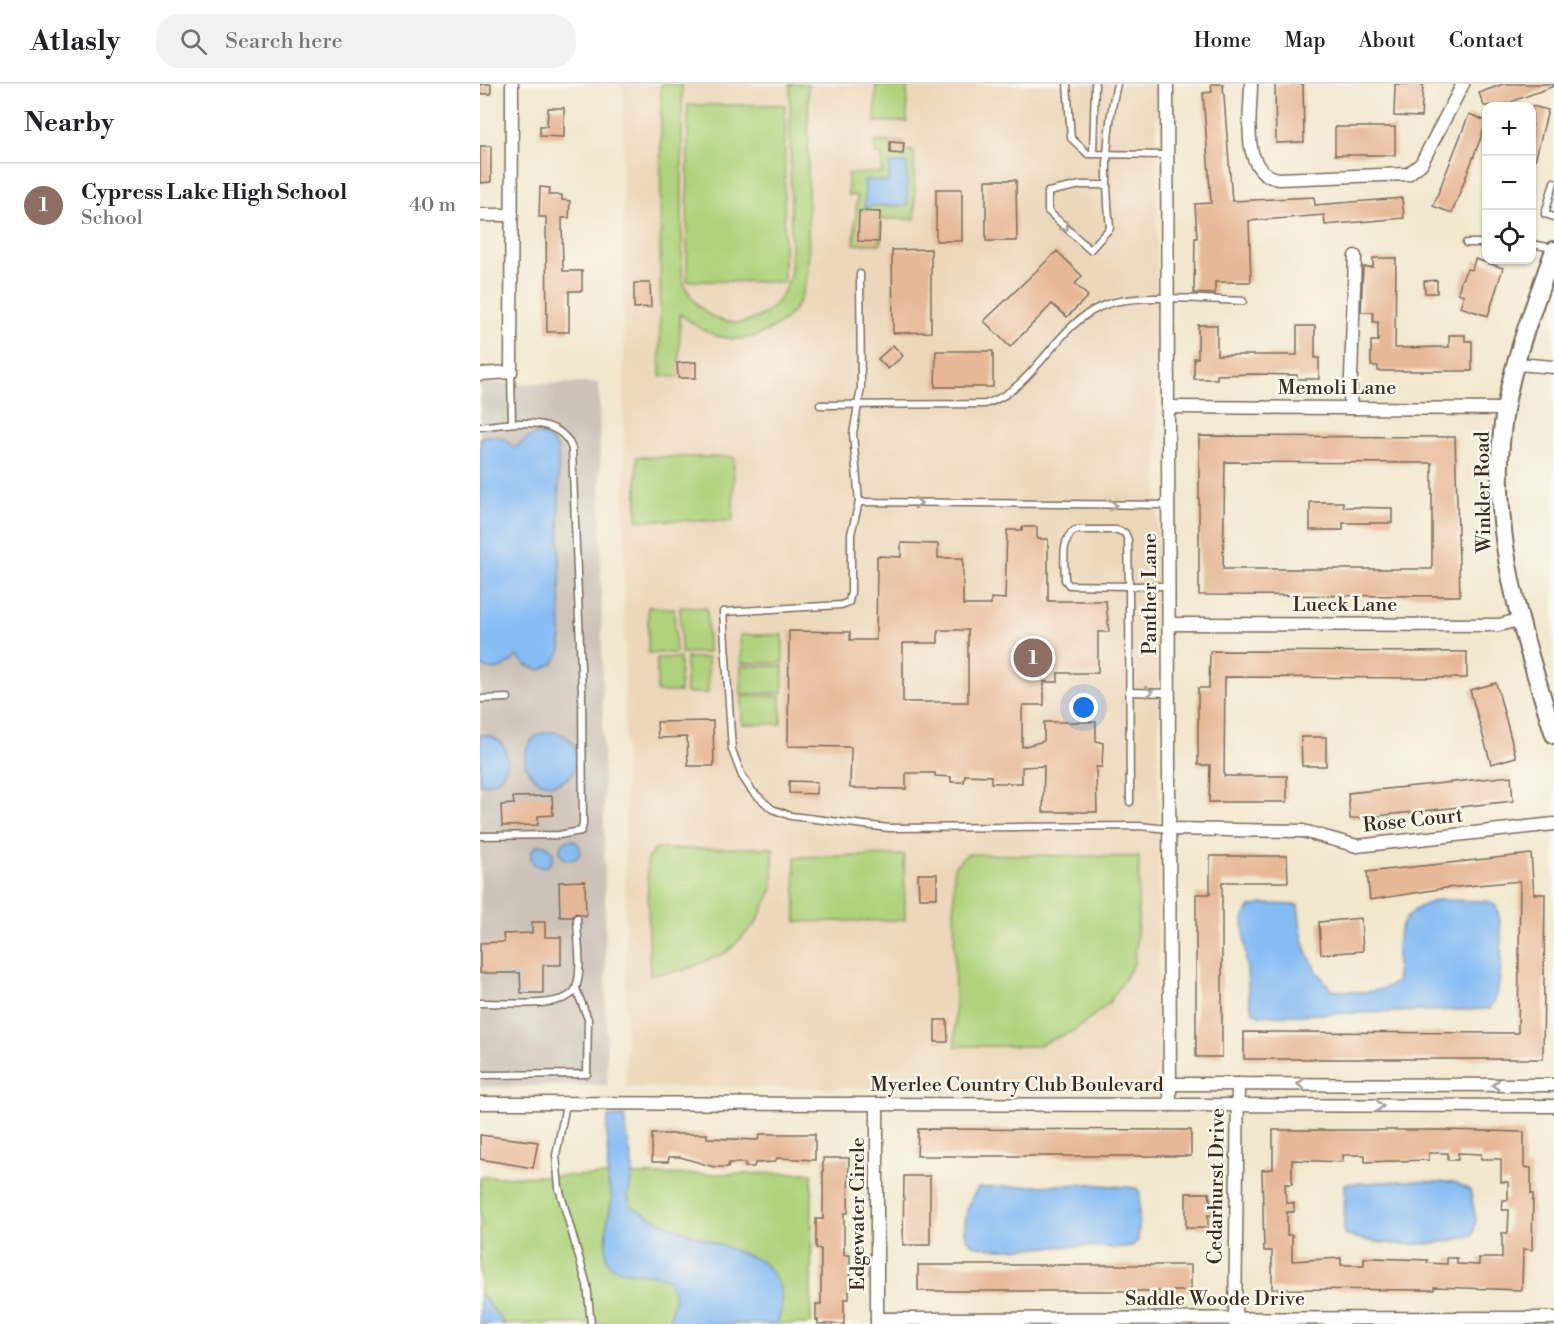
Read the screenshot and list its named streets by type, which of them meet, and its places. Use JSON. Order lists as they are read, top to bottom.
{
  "streets": {
    "street": [
      "Memoli Lane",
      "Winkler Road",
      "Panther Lane",
      "Lueck Lane",
      "Rose Court",
      "Myerlee Country Club Boulevard",
      "Cedarhurst Drive",
      "Edgewater Circle",
      "Saddle Woode Drive"
    ]
  },
  "crossings": [
    ["Memoli Lane", "Winkler Road"],
    ["Memoli Lane", "Panther Lane"],
    ["Winkler Road", "Lueck Lane"],
    ["Panther Lane", "Lueck Lane"],
    ["Panther Lane", "Rose Court"],
    ["Panther Lane", "Myerlee Country Club Boulevard"],
    ["Myerlee Country Club Boulevard", "Cedarhurst Drive"],
    ["Myerlee Country Club Boulevard", "Edgewater Circle"],
    ["Cedarhurst Drive", "Saddle Woode Drive"],
    ["Edgewater Circle", "Saddle Woode Drive"]
  ],
  "page": {
    "header": "Atlasly",
    "search": "Search here",
    "nav": [
      "Home",
      "Map",
      "About",
      "Contact"
    ],
    "heading": "Nearby",
    "map_buttons": ["+", "−"],
    "list": [
      {
        "mark": "1",
        "name": "Cypress Lake High School",
        "note": "School",
        "value": "40 m"
      }
    ],
    "pins": "1"
  }
}
